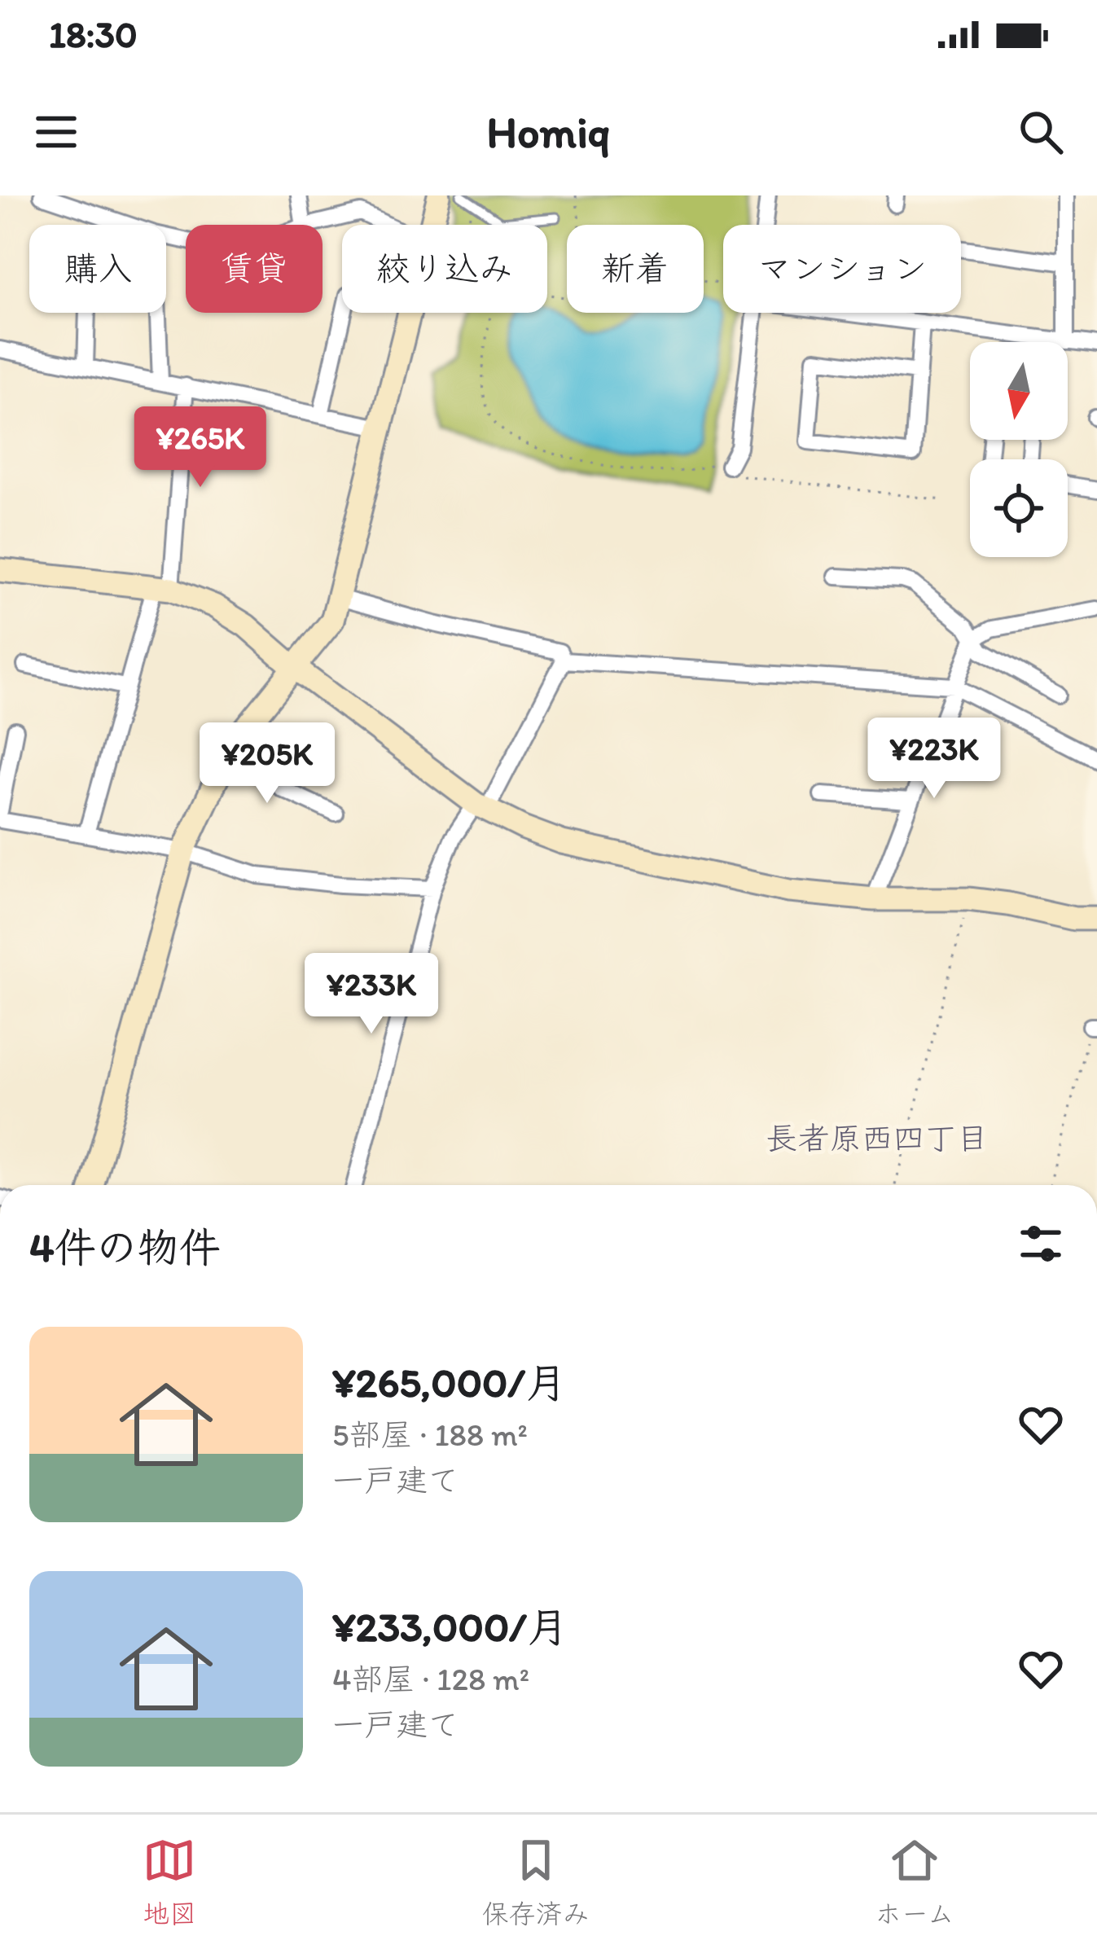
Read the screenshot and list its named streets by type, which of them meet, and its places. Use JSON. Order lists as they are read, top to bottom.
{
  "districts": ["長者原西四丁目"],
  "north": "bottom",
  "page": {
    "status": "18:30",
    "header": "Homiq",
    "chip": [
      "購入",
      "賃貸",
      "絞り込み",
      "新着",
      "マンション"
    ],
    "price": [
      "¥265K",
      "¥223K",
      "¥205K",
      "¥233K"
    ],
    "heading": "4件の物件",
    "list": [
      {
        "name": "¥265,000/月",
        "note": "5部屋 · 188 m² · 一戸建て"
      },
      {
        "name": "¥233,000/月",
        "note": "4部屋 · 128 m² · 一戸建て"
      }
    ],
    "tabs": ["地図", "保存済み", "ホーム"]
  }
}
